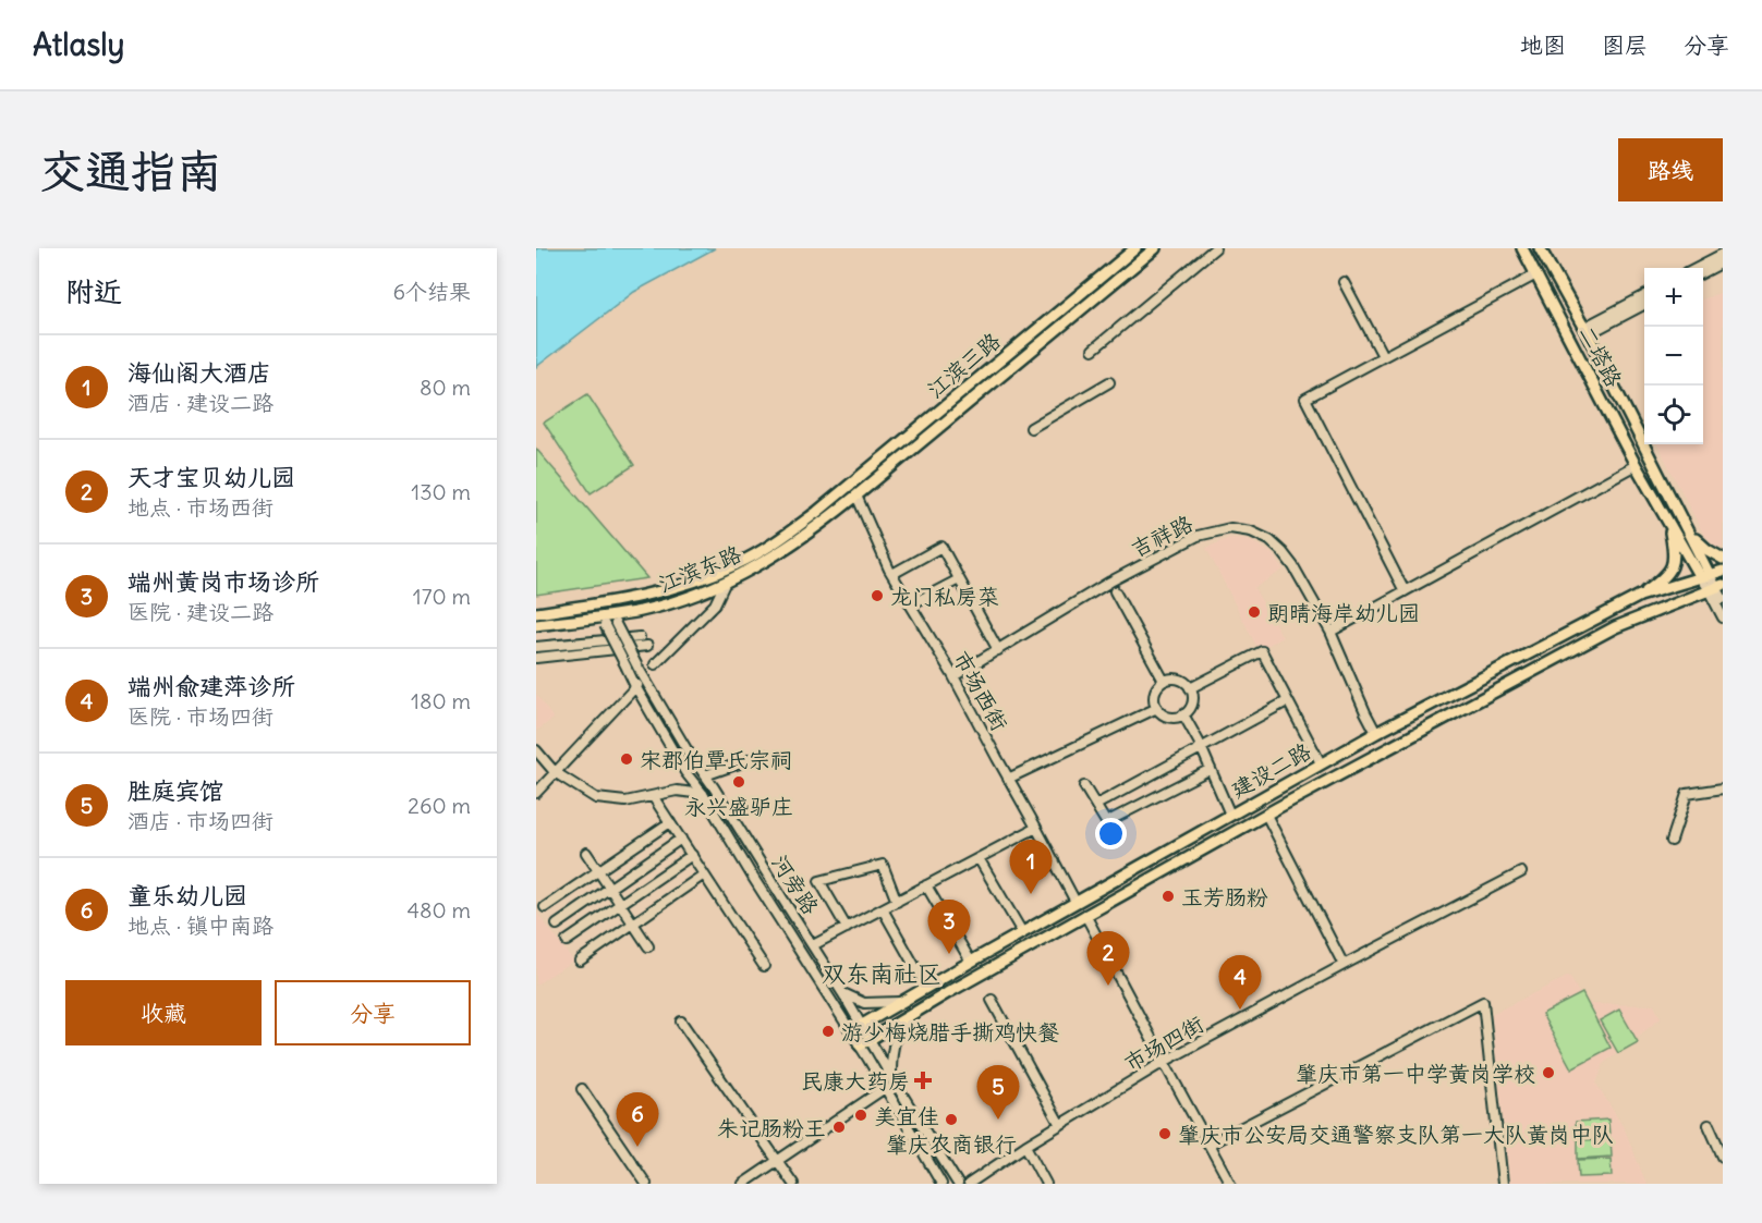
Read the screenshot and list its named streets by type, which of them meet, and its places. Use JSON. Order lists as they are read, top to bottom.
{
  "streets": {
    "main road": [
      "二塔路",
      "江滨三路",
      "江滨东路",
      "建设二路"
    ],
    "street": [
      "吉祥路",
      "市场西街",
      "河旁路",
      "市场四街"
    ]
  },
  "crossings": [
    ["二塔路", "建设二路"],
    ["江滨三路", "江滨东路"],
    ["江滨三路", "市场西街"],
    ["吉祥路", "市场西街"],
    ["吉祥路", "建设二路"],
    ["江滨东路", "市场西街"],
    ["江滨东路", "河旁路"],
    ["市场西街", "建设二路"],
    ["建设二路", "河旁路"]
  ],
  "districts": ["双东南社区"],
  "places": {
    "other": [
      "龙门私房菜",
      "朗晴海岸幼儿园",
      "宋郡伯覃氏宗祠",
      "永兴盛驴庄",
      "玉芳肠粉",
      "游少梅烧腊手撕鸡快餐",
      "肇庆市第一中学黄岗学校",
      "美宜佳",
      "肇庆农商银行",
      "朱记肠粉王",
      "肇庆市公安局交通警察支队第一大队黄岗中队"
    ],
    "health": ["民康大药房"]
  },
  "page": {
    "header": "Atlasly",
    "nav": ["地图", "图层", "分享"],
    "buttons": [
      "路线",
      ["收藏", "分享"]
    ],
    "title": "交通指南",
    "heading": ["附近", "6个结果"],
    "map_buttons": ["+", "−"],
    "list": [
      {
        "mark": "1",
        "name": "海仙阁大酒店",
        "note": "酒店 · 建设二路",
        "value": "80 m"
      },
      {
        "mark": "2",
        "name": "天才宝贝幼儿园",
        "note": "地点 · 市场西街",
        "value": "130 m"
      },
      {
        "mark": "3",
        "name": "端州黄岗市场诊所",
        "note": "医院 · 建设二路",
        "value": "170 m"
      },
      {
        "mark": "4",
        "name": "端州俞建萍诊所",
        "note": "医院 · 市场四街",
        "value": "180 m"
      },
      {
        "mark": "5",
        "name": "胜庭宾馆",
        "note": "酒店 · 市场四街",
        "value": "260 m"
      },
      {
        "mark": "6",
        "name": "童乐幼儿园",
        "note": "地点 · 镇中南路",
        "value": "480 m"
      }
    ],
    "pins": [
      "1",
      "3",
      "2",
      "4",
      "5",
      "6"
    ]
  }
}
